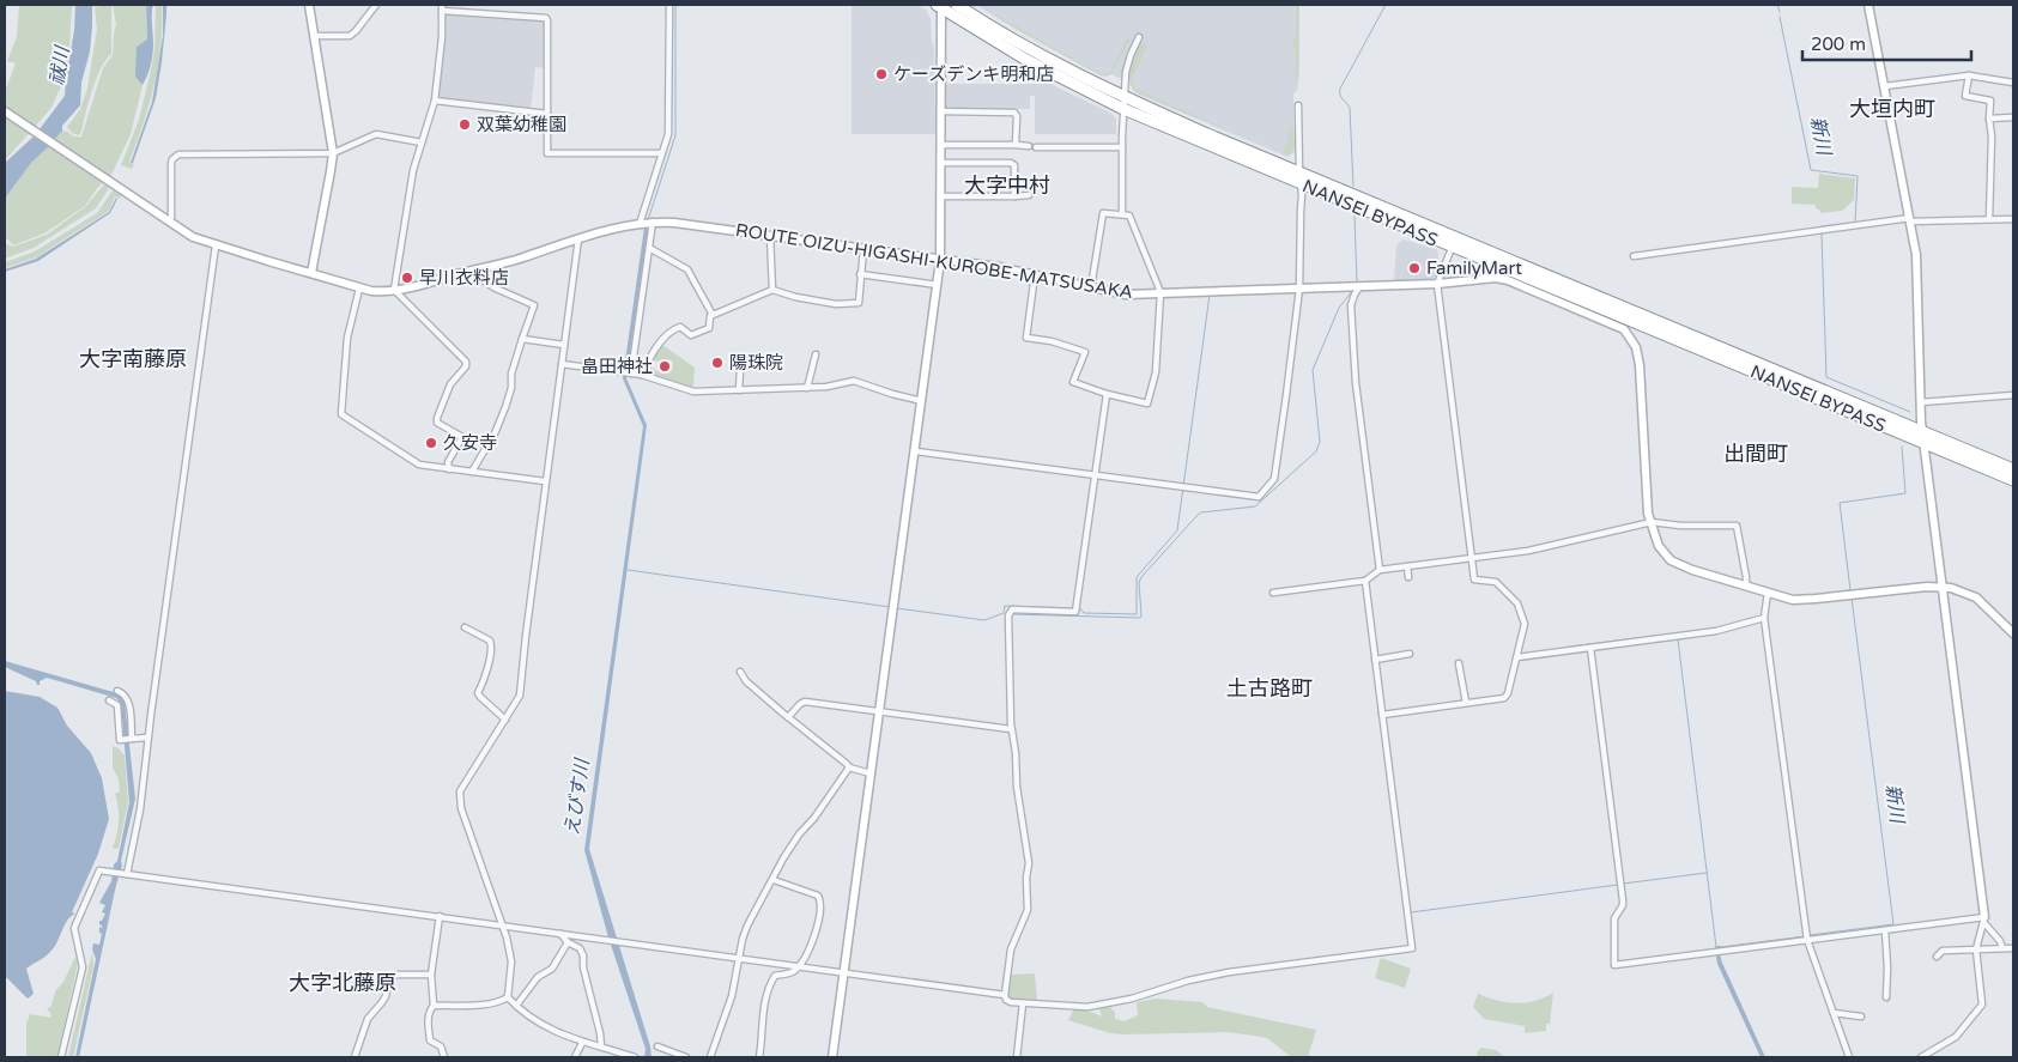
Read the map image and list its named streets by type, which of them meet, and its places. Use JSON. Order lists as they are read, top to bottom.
{
  "streets": {
    "highway": ["NANSEI BYPASS"],
    "main road": ["ROUTE OIZU-HIGASHI-KUROBE-MATSUSAKA"]
  },
  "districts": [
    "大垣内町",
    "大字中村",
    "大字南藤原",
    "出間町",
    "土古路町",
    "大字北藤原"
  ],
  "water": ["祓川", "新川", "えびす川"],
  "places": [
    "ケーズデンキ明和店",
    "双葉幼稚園",
    "FamilyMart",
    "早川衣料店",
    "陽珠院",
    "畠田神社",
    "久安寺"
  ],
  "scale_bar": "200 m"
}
